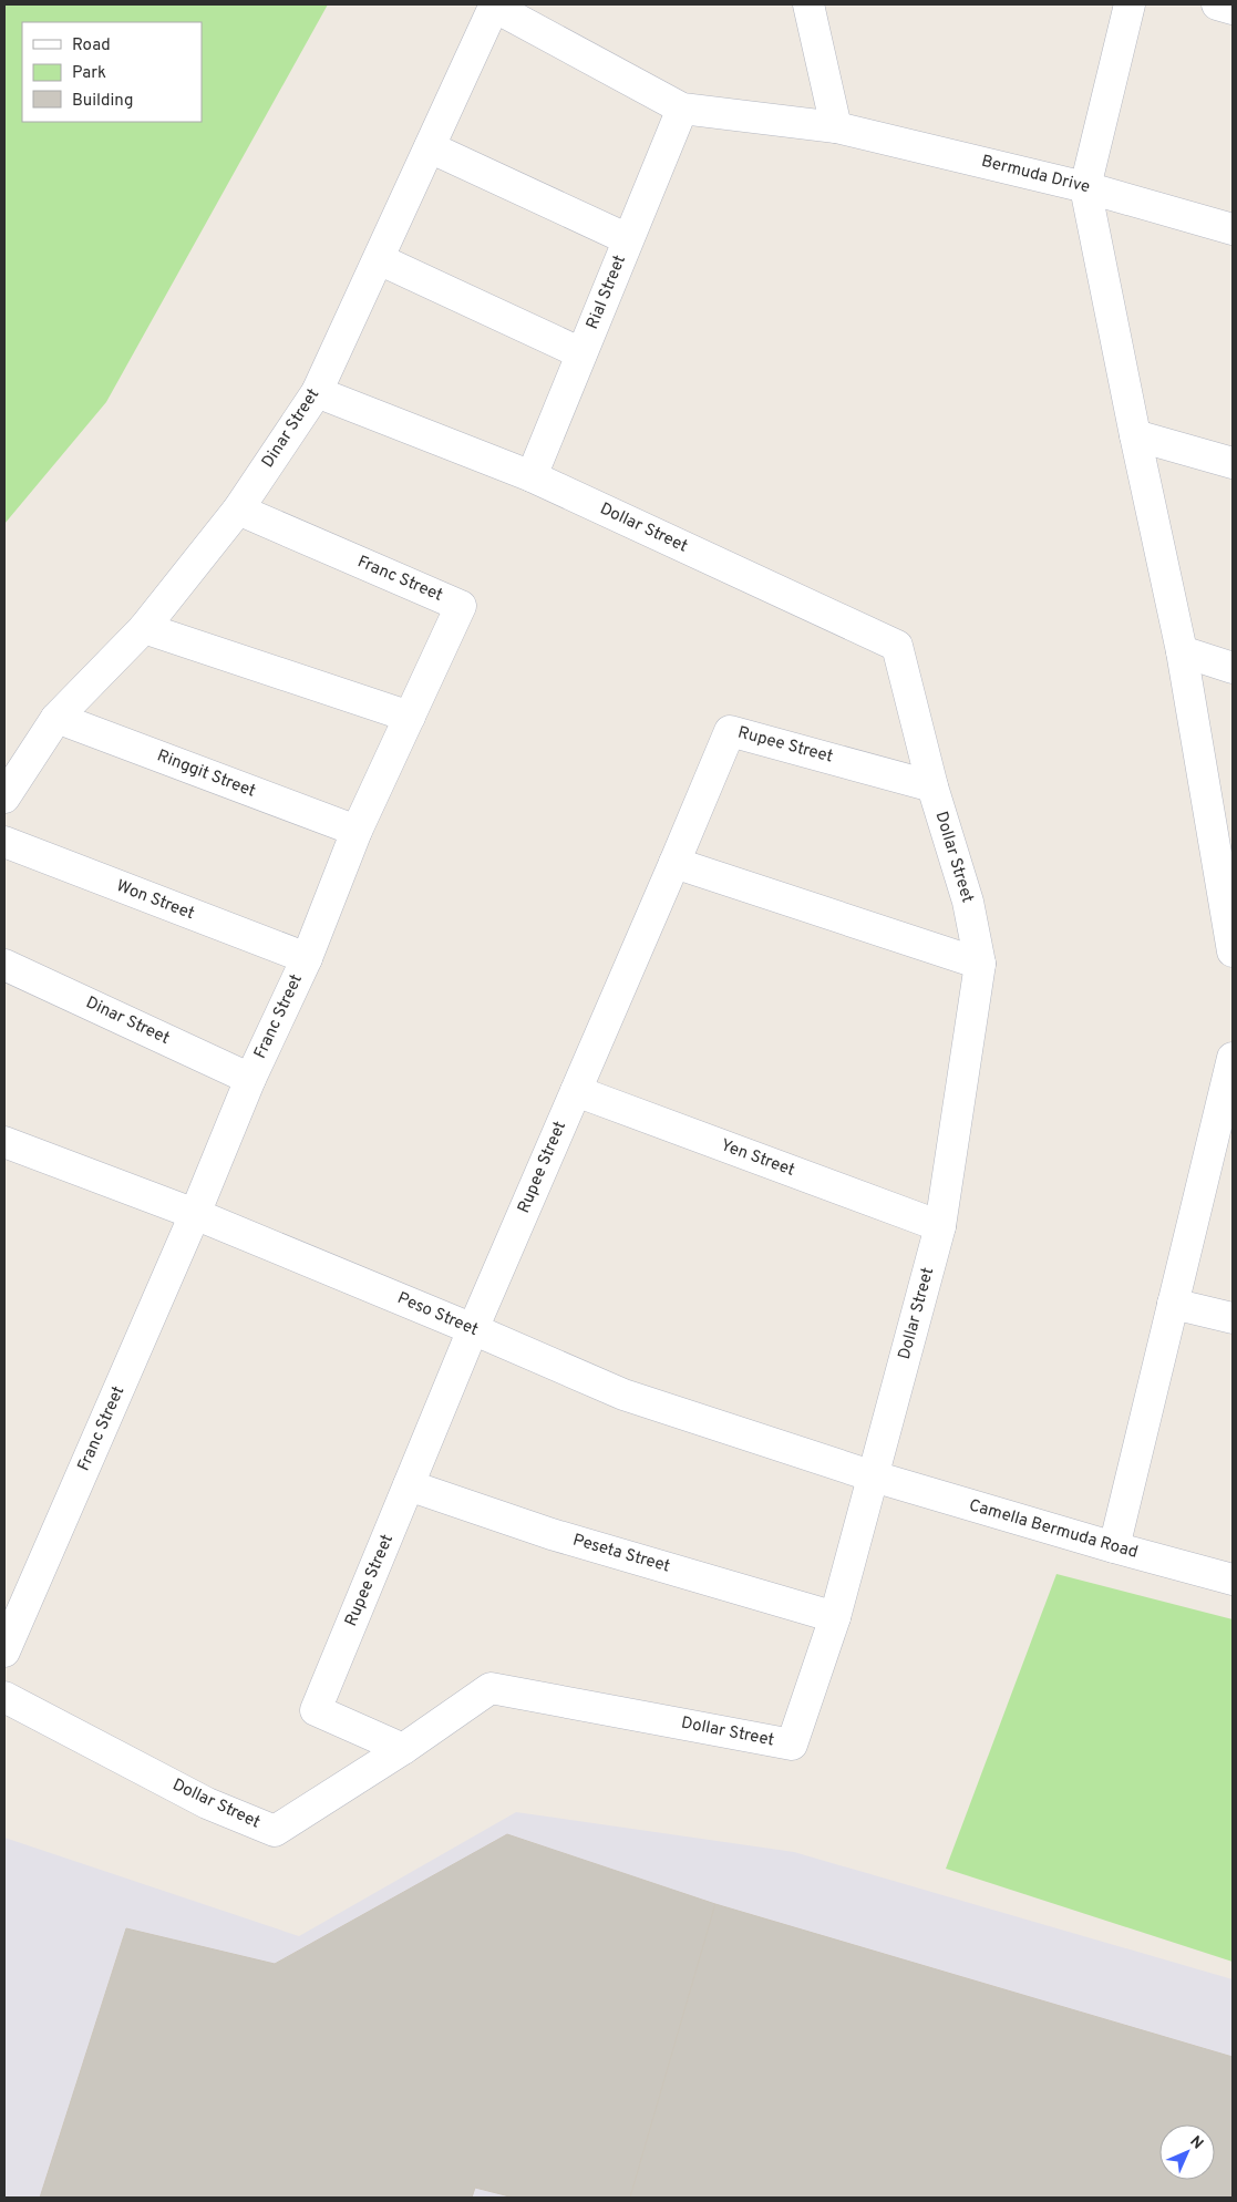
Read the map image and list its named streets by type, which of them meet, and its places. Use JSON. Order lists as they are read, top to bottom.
{
  "streets": {
    "street": [
      "Bermuda Drive",
      "Rial Street",
      "Dinar Street",
      "Dollar Street",
      "Franc Street",
      "Rupee Street",
      "Ringgit Street",
      "Won Street",
      "Yen Street",
      "Peso Street",
      "Camella Bermuda Road",
      "Peseta Street"
    ]
  },
  "crossings": [
    ["Bermuda Drive", "Rial Street"],
    ["Bermuda Drive", "Dinar Street"],
    ["Rial Street", "Dinar Street"],
    ["Rial Street", "Dollar Street"],
    ["Dinar Street", "Dollar Street"],
    ["Dinar Street", "Franc Street"],
    ["Dinar Street", "Ringgit Street"],
    ["Dollar Street", "Rupee Street"],
    ["Dollar Street", "Yen Street"],
    ["Dollar Street", "Peso Street"],
    ["Dollar Street", "Camella Bermuda Road"],
    ["Dollar Street", "Peseta Street"],
    ["Franc Street", "Ringgit Street"],
    ["Franc Street", "Won Street"],
    ["Franc Street", "Peso Street"],
    ["Rupee Street", "Yen Street"],
    ["Rupee Street", "Peso Street"],
    ["Rupee Street", "Peseta Street"],
    ["Peso Street", "Camella Bermuda Road"]
  ],
  "legend": ["Road", "Park", "Building"],
  "north": "top right"
}
